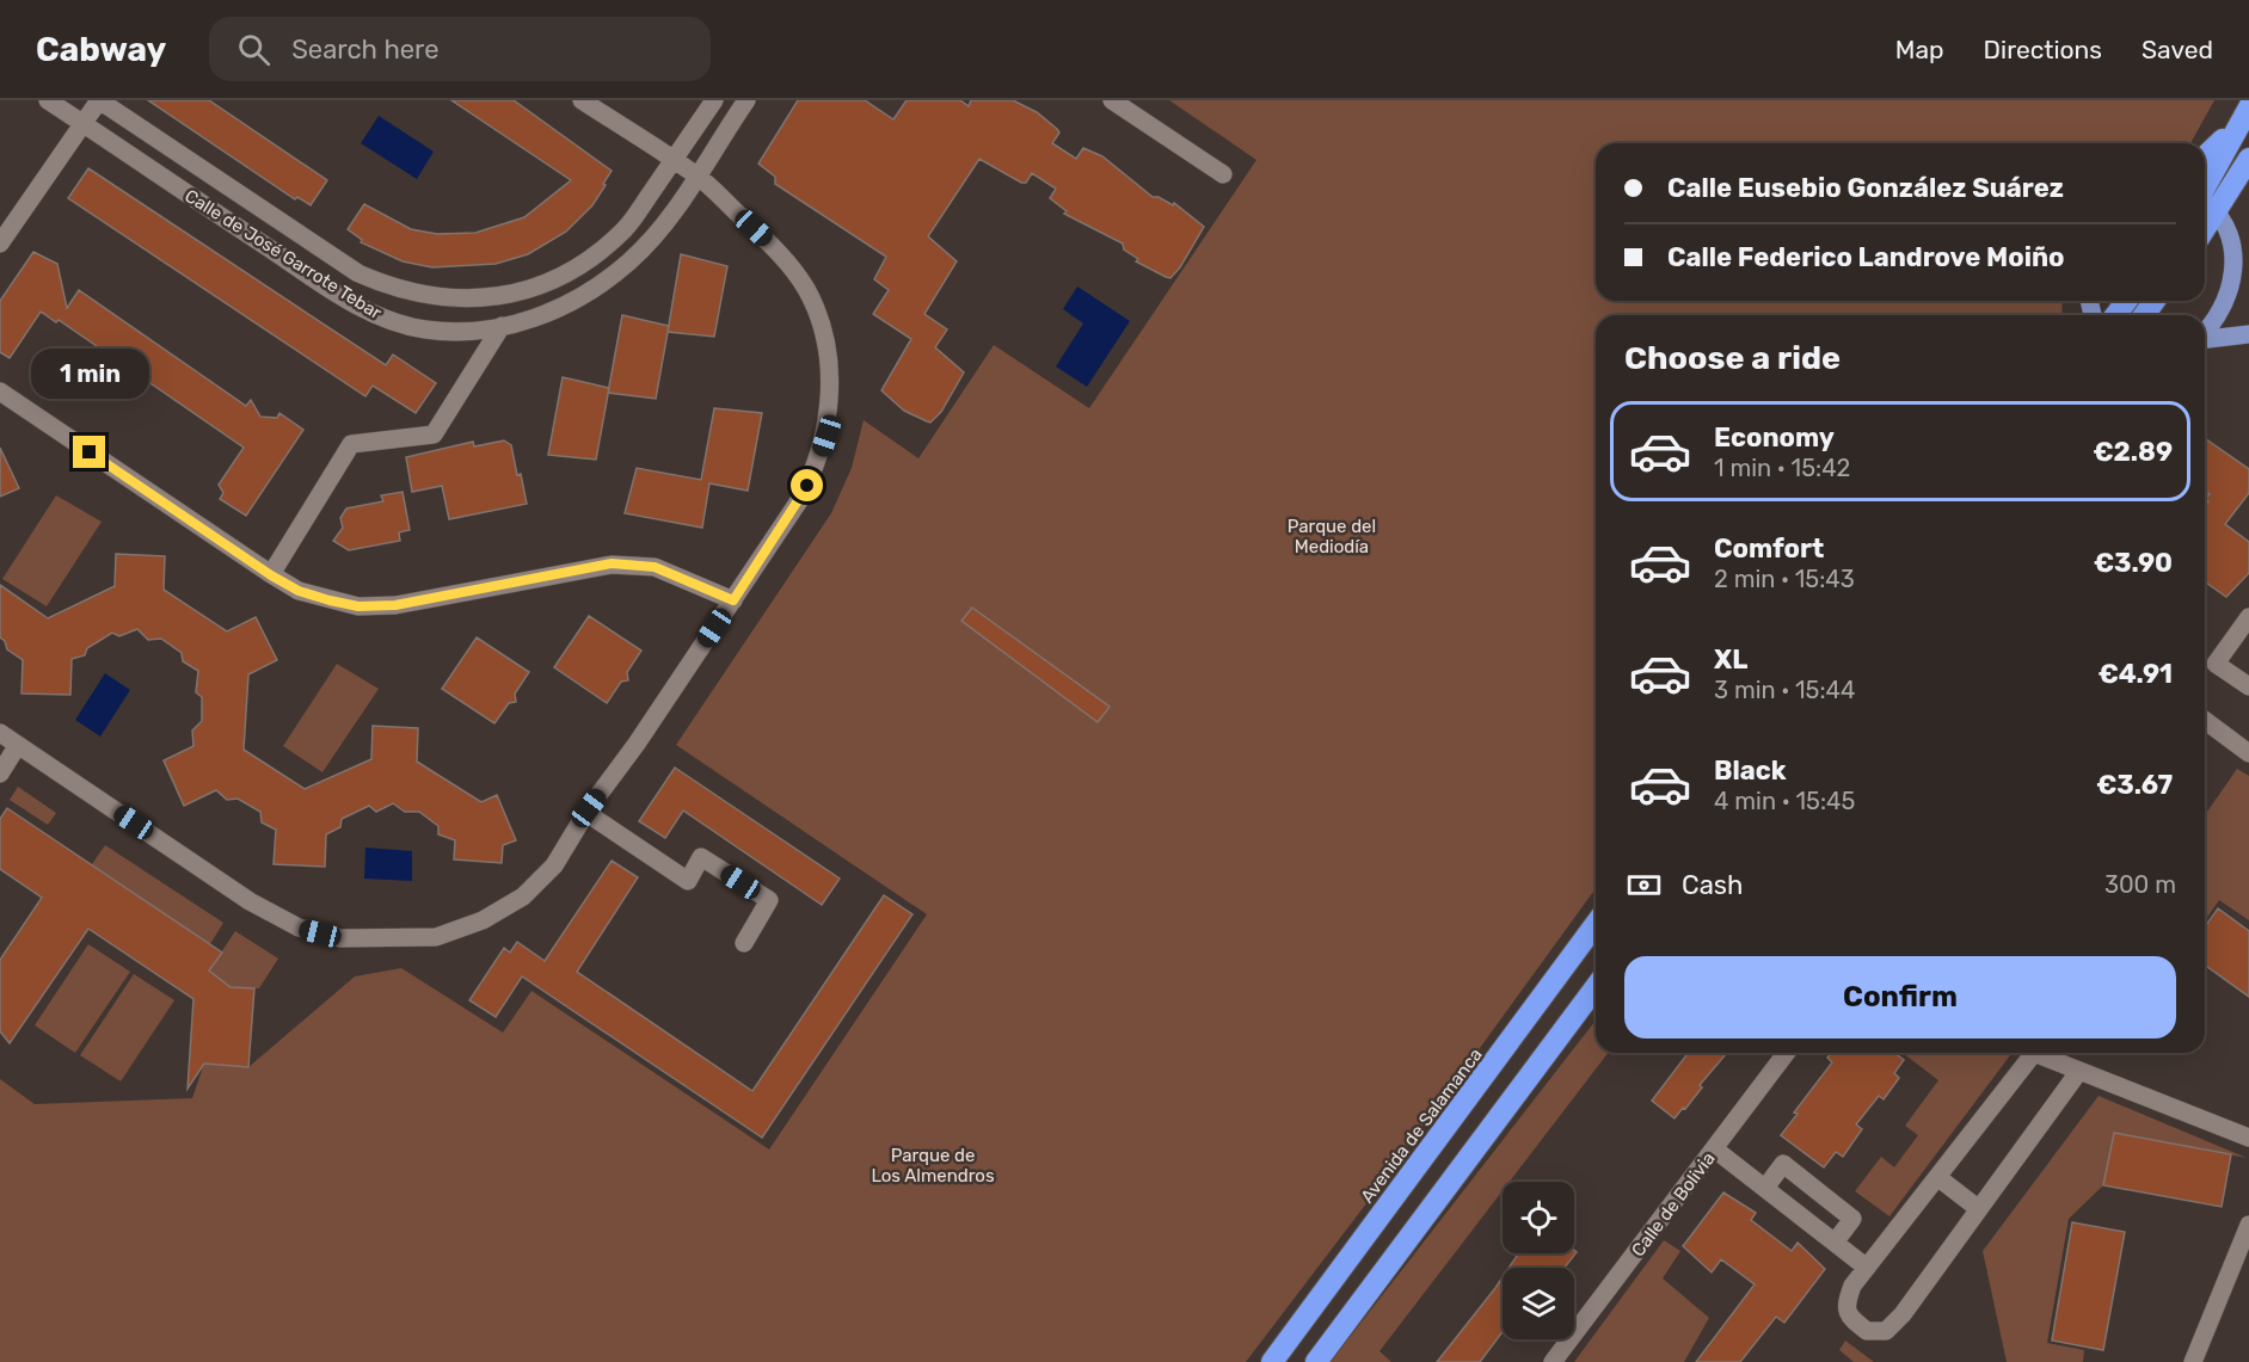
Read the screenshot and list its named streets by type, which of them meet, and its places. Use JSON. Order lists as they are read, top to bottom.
{
  "streets": {
    "highway": ["Avenida de Salamanca"],
    "street": ["Calle de José Garrote Tebar", "Calle de Bolivia"]
  },
  "parks": ["Parque del Mediodía", "Parque de Los Almendros"],
  "page": {
    "header": "Cabway",
    "search": "Search here",
    "nav": ["Map", "Directions", "Saved"],
    "banner": ["Calle Eusebio González Suárez", "Calle Federico Landrove Moiño"],
    "heading": "Choose a ride",
    "bubble": "1 min",
    "list": [
      {
        "name": "Economy",
        "note": "1 min · 15:42",
        "value": "€2.89"
      },
      {
        "name": "Comfort",
        "note": "2 min · 15:43",
        "value": "€3.90"
      },
      {
        "name": "XL",
        "note": "3 min · 15:44",
        "value": "€4.91"
      },
      {
        "name": "Black",
        "note": "4 min · 15:45",
        "value": "€3.67"
      }
    ],
    "pay": ["Cash", "300 m"],
    "buttons": "Confirm"
  }
}
